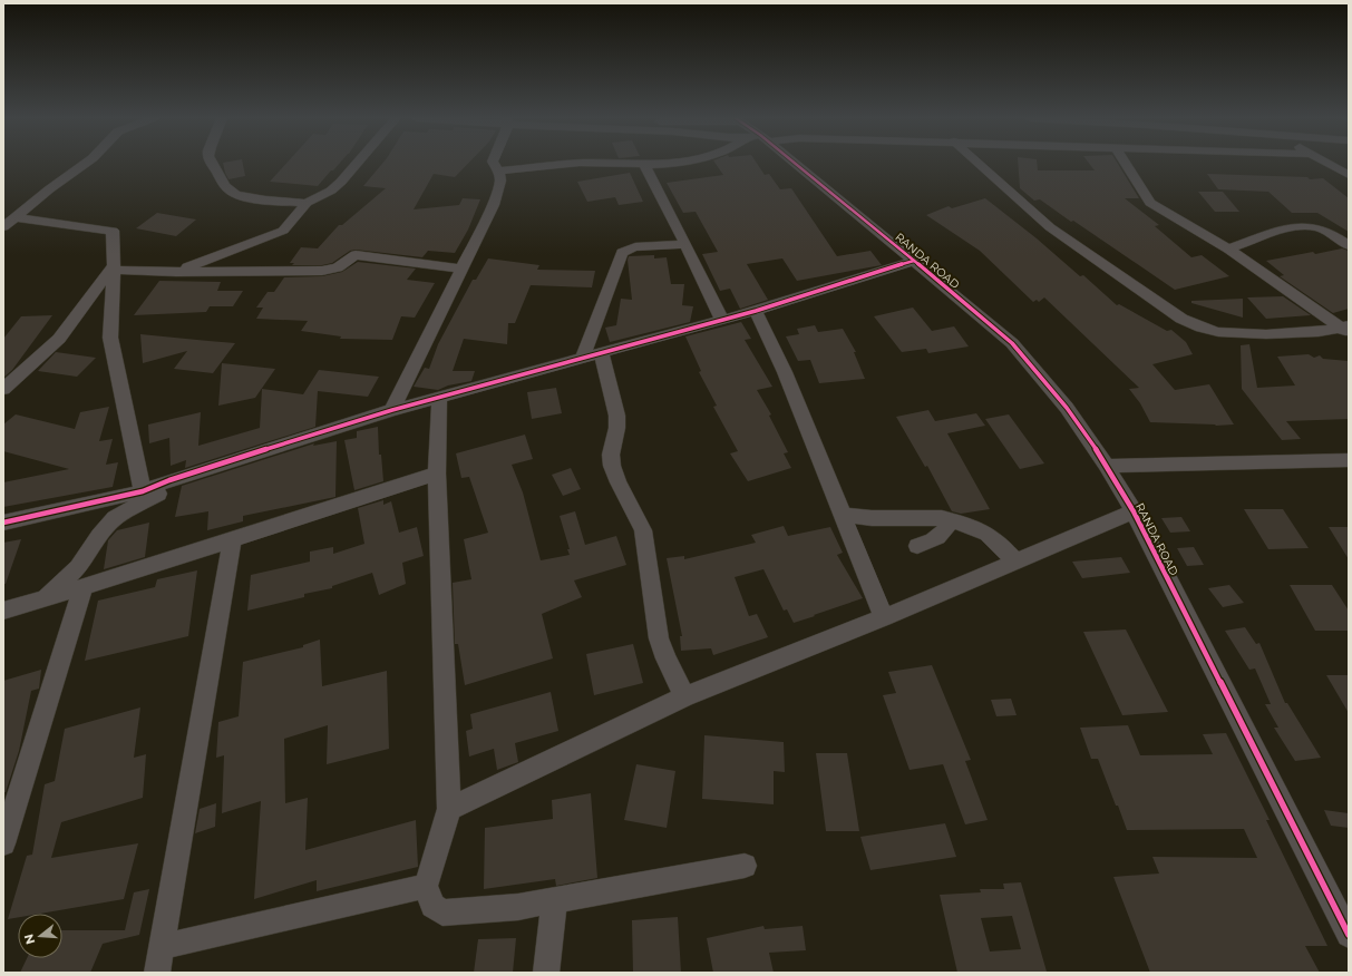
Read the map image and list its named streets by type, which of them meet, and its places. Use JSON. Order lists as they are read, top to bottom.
{
  "streets": {
    "street": ["RANDA ROAD"]
  },
  "north": "left"
}
